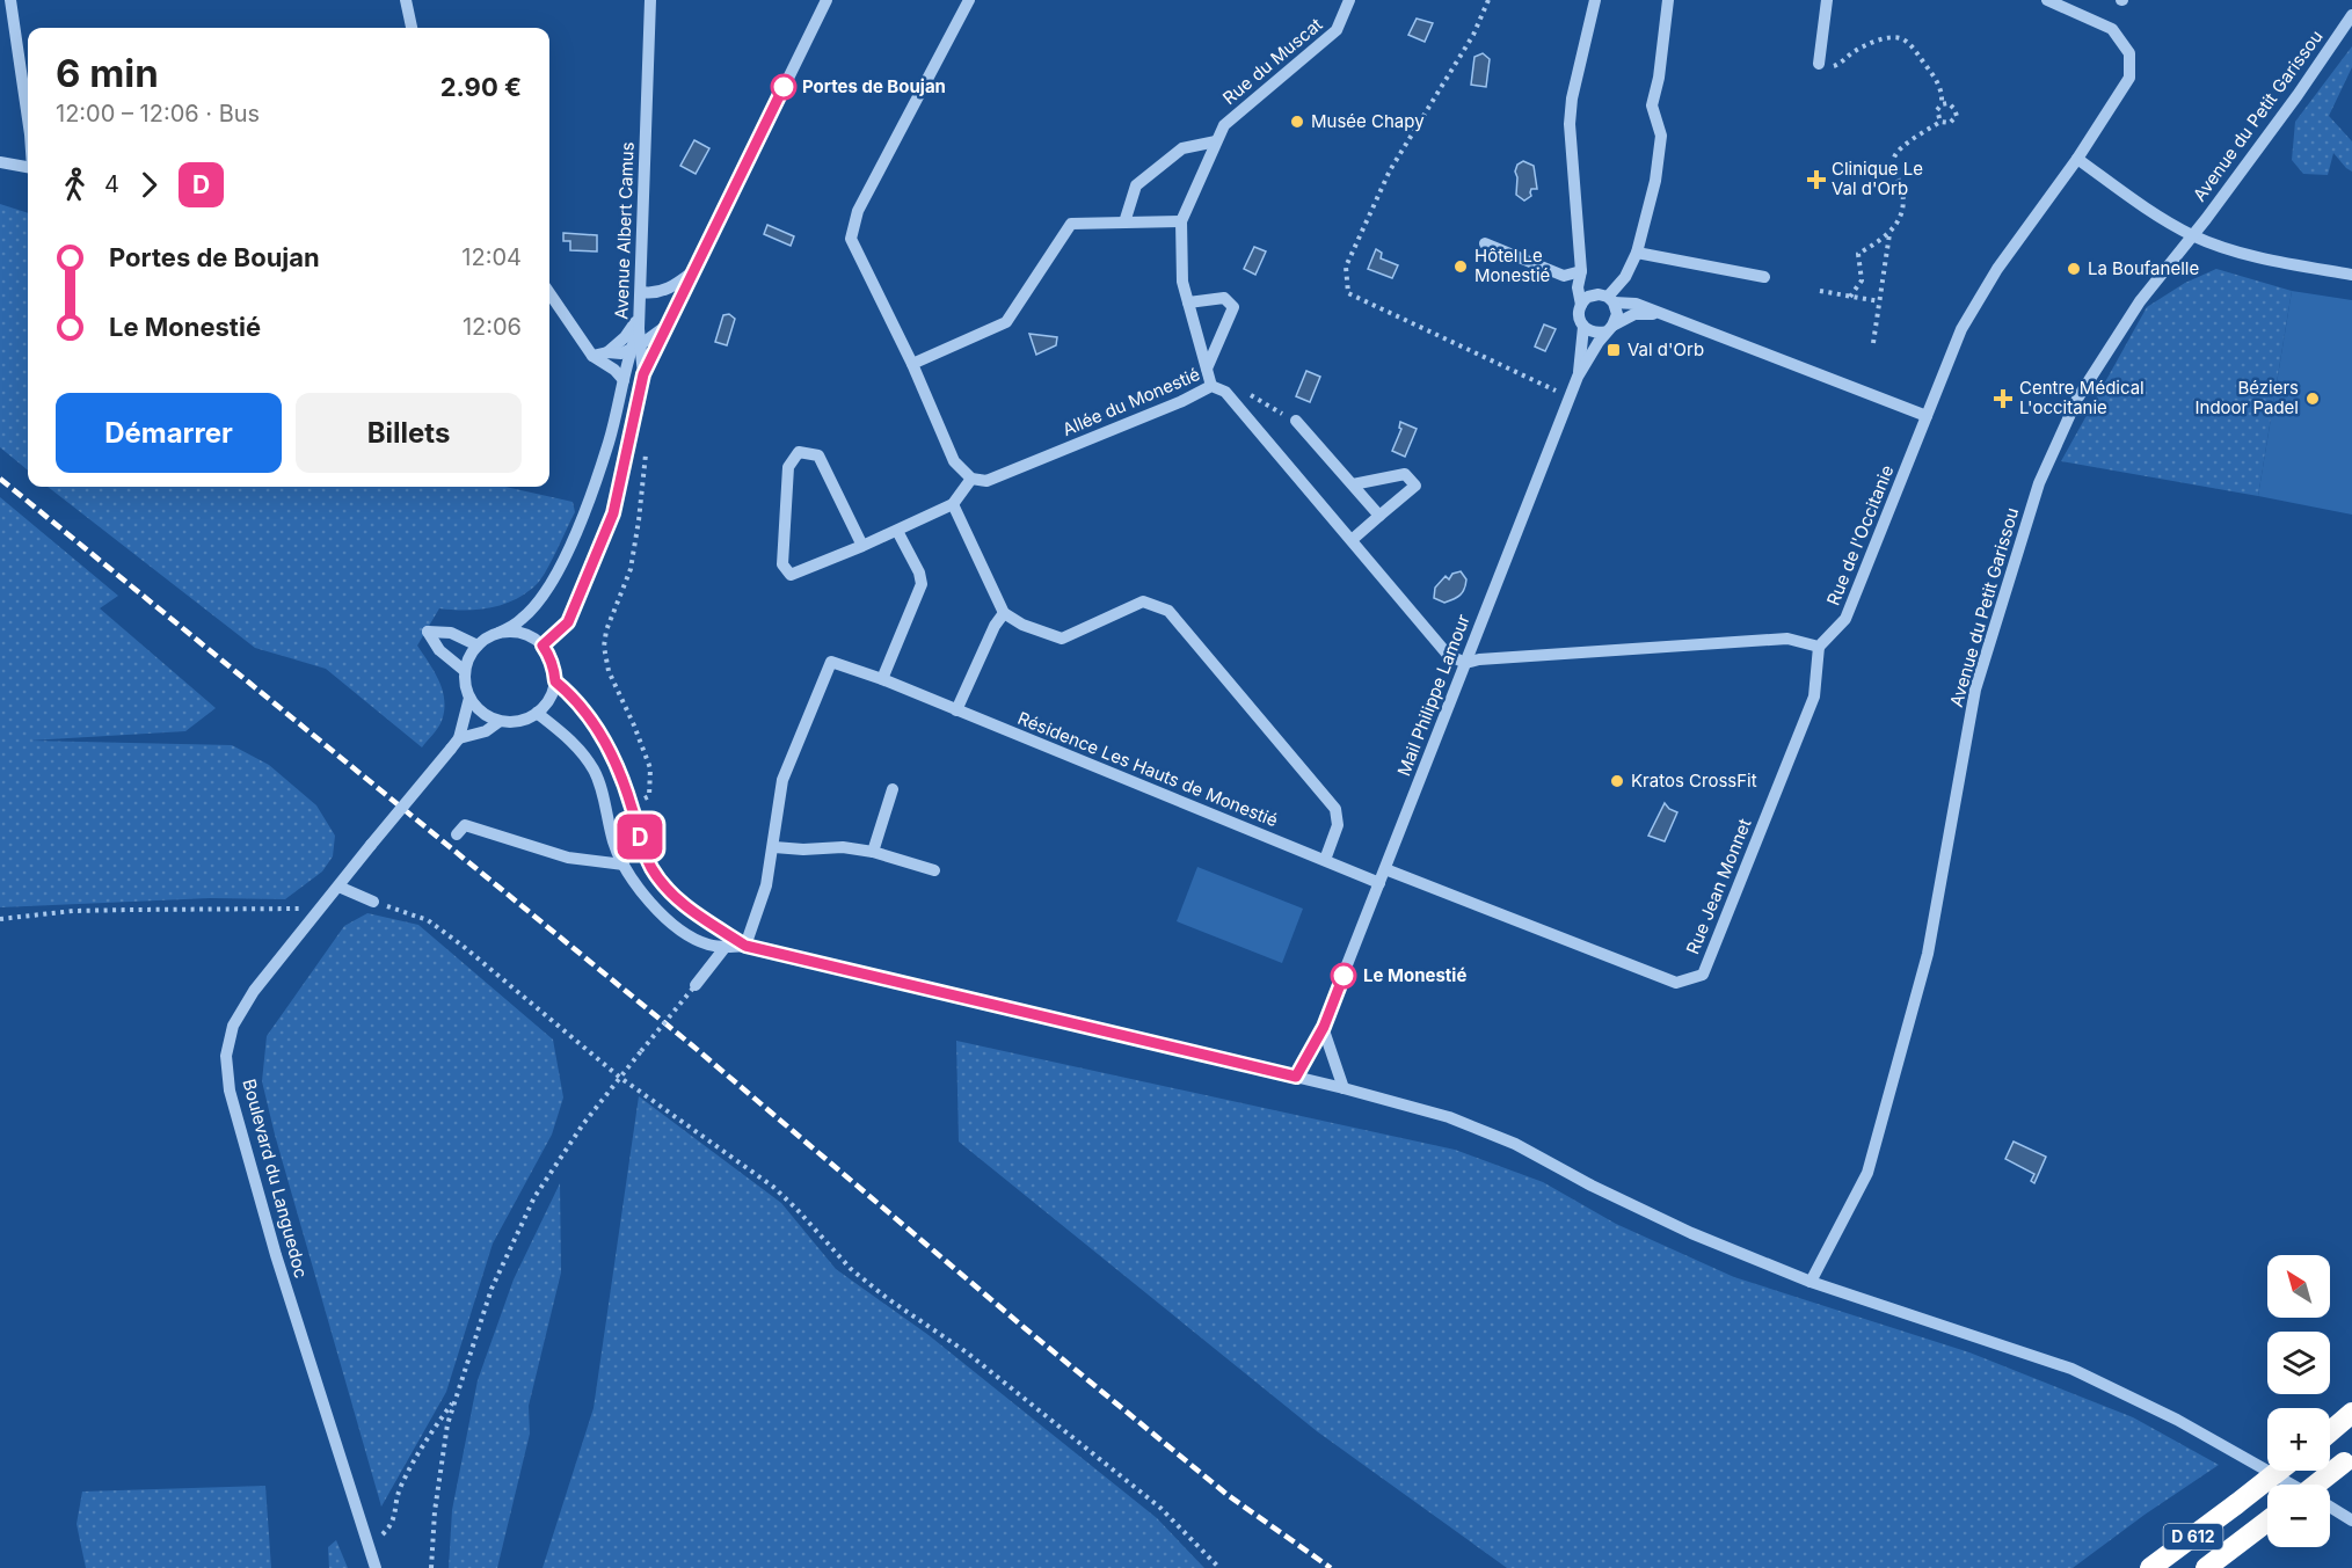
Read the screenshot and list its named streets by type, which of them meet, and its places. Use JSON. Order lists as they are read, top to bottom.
{
  "streets": {
    "highway": ["D 612"],
    "street": [
      "Rue du Muscat",
      "Avenue du Petit Garissou",
      "Avenue Albert Camus",
      "Allée du Monestié",
      "Rue de l'Occitanie",
      "Mail Philippe Lamour",
      "Résidence Les Hauts de Monestié",
      "Rue Jean Monnet",
      "Boulevard du Languedoc"
    ]
  },
  "crossings": [
    ["Rue du Muscat", "Allée du Monestié"],
    ["Avenue Albert Camus", "Boulevard du Languedoc"],
    ["Allée du Monestié", "Mail Philippe Lamour"],
    ["Rue de l'Occitanie", "Rue Jean Monnet"],
    ["Mail Philippe Lamour", "Résidence Les Hauts de Monestié"],
    ["Mail Philippe Lamour", "Rue Jean Monnet"]
  ],
  "places": {
    "other": [
      "Portes de Boujan",
      "Musée Chapy",
      "Hôtel Le Monestié",
      "La Boufanelle",
      "Béziers Indoor Padel",
      "Kratos CrossFit",
      "Le Monestié"
    ],
    "health": ["Clinique Le Val d'Orb", "Centre Médical L'occitanie"],
    "transit": ["Val d'Orb"]
  },
  "lines": ["bus line D"],
  "north": "top left",
  "page": {
    "on_map": "D",
    "heading": ["6 min", "12:00 – 12:06 · Bus", "2.90 €"],
    "legs": ["4", "D"],
    "list": [
      {
        "name": "Portes de Boujan",
        "value": "12:04"
      },
      {
        "name": "Le Monestié",
        "value": "12:06"
      }
    ],
    "buttons": ["Démarrer", "Billets"],
    "map_buttons": ["+", "−"]
  }
}
